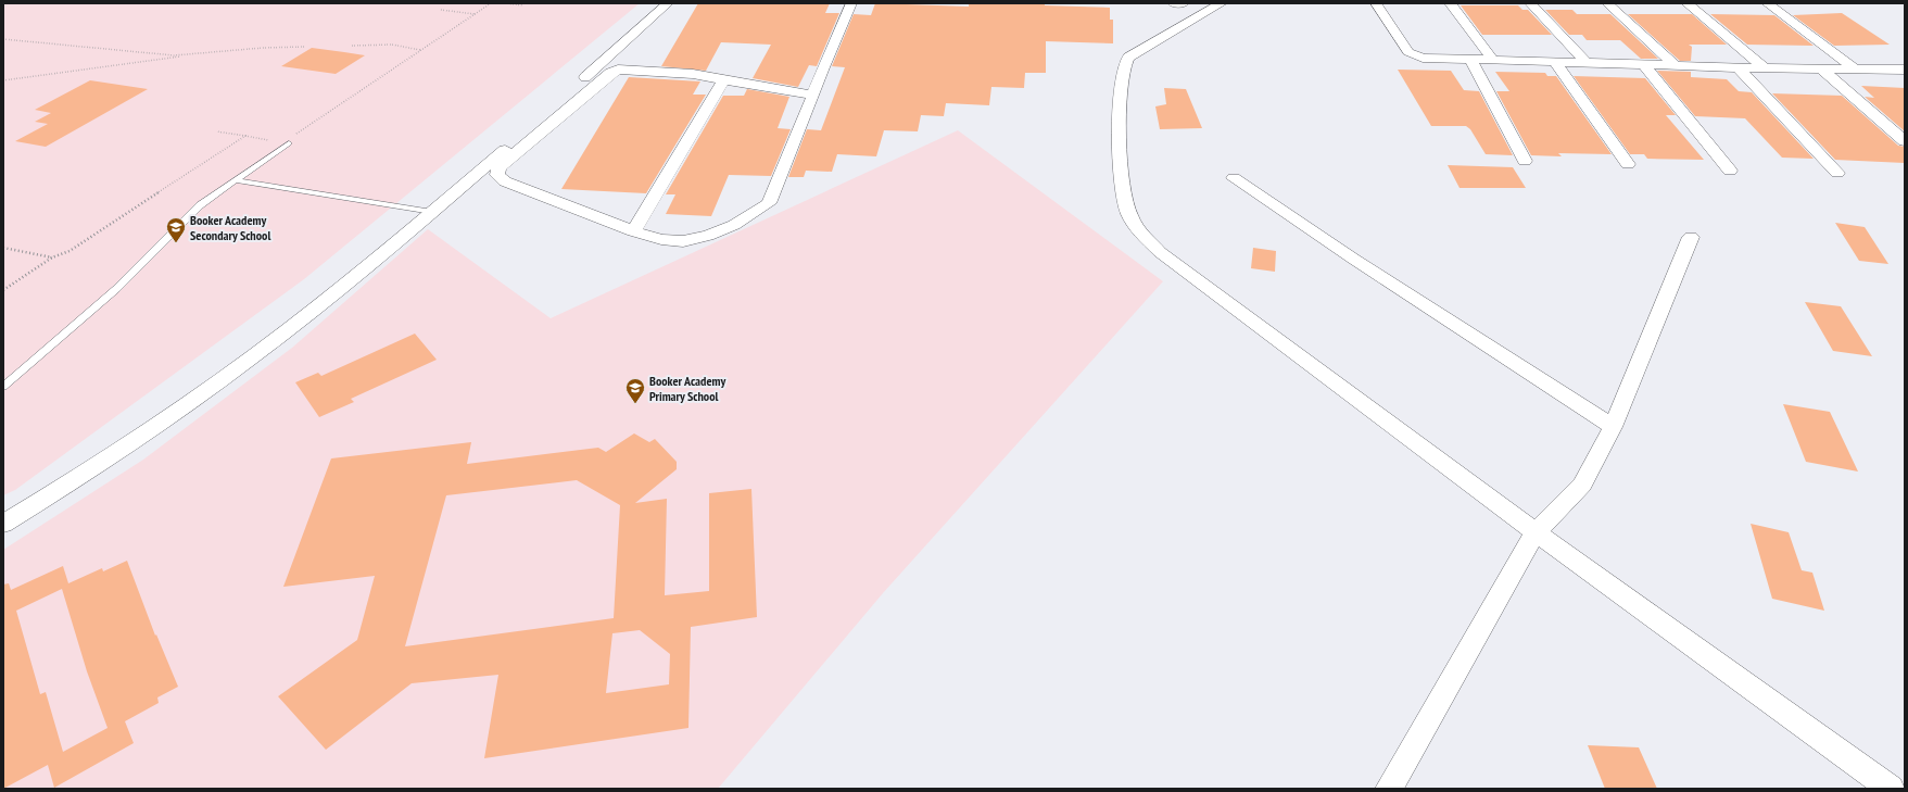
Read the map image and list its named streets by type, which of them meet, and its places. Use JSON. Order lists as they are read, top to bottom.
{
  "places": {
    "school or university": ["Booker Academy Secondary School", "Booker Academy Primary School"]
  }
}
